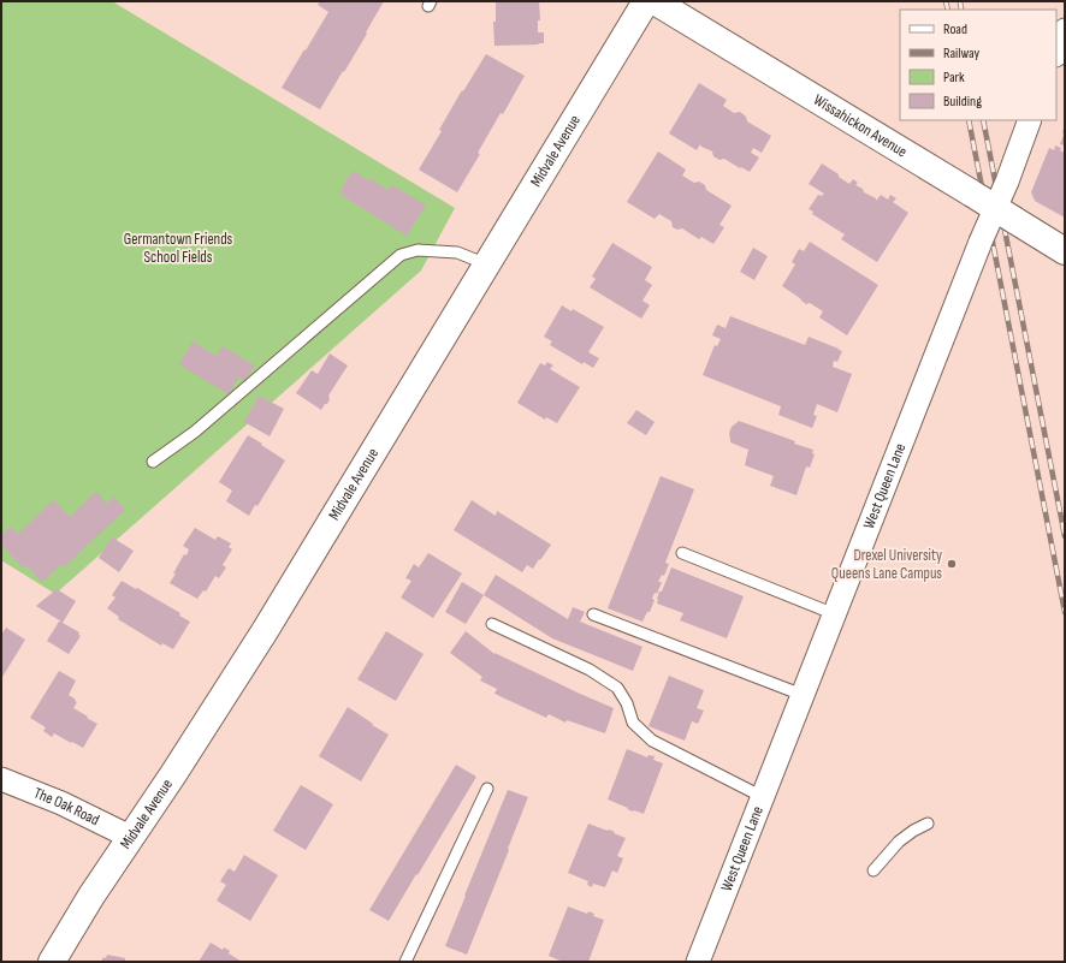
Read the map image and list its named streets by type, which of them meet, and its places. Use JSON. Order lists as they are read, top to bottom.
{
  "streets": {
    "street": [
      "Wissahickon Avenue",
      "Midvale Avenue",
      "West Queen Lane",
      "The Oak Road"
    ]
  },
  "crossings": [
    ["Wissahickon Avenue", "West Queen Lane"],
    ["Midvale Avenue", "The Oak Road"]
  ],
  "parks": ["Germantown Friends School Fields"],
  "places": ["Drexel University Queens Lane Campus"],
  "legend": [
    "Road",
    "Railway",
    "Park",
    "Building"
  ]
}
